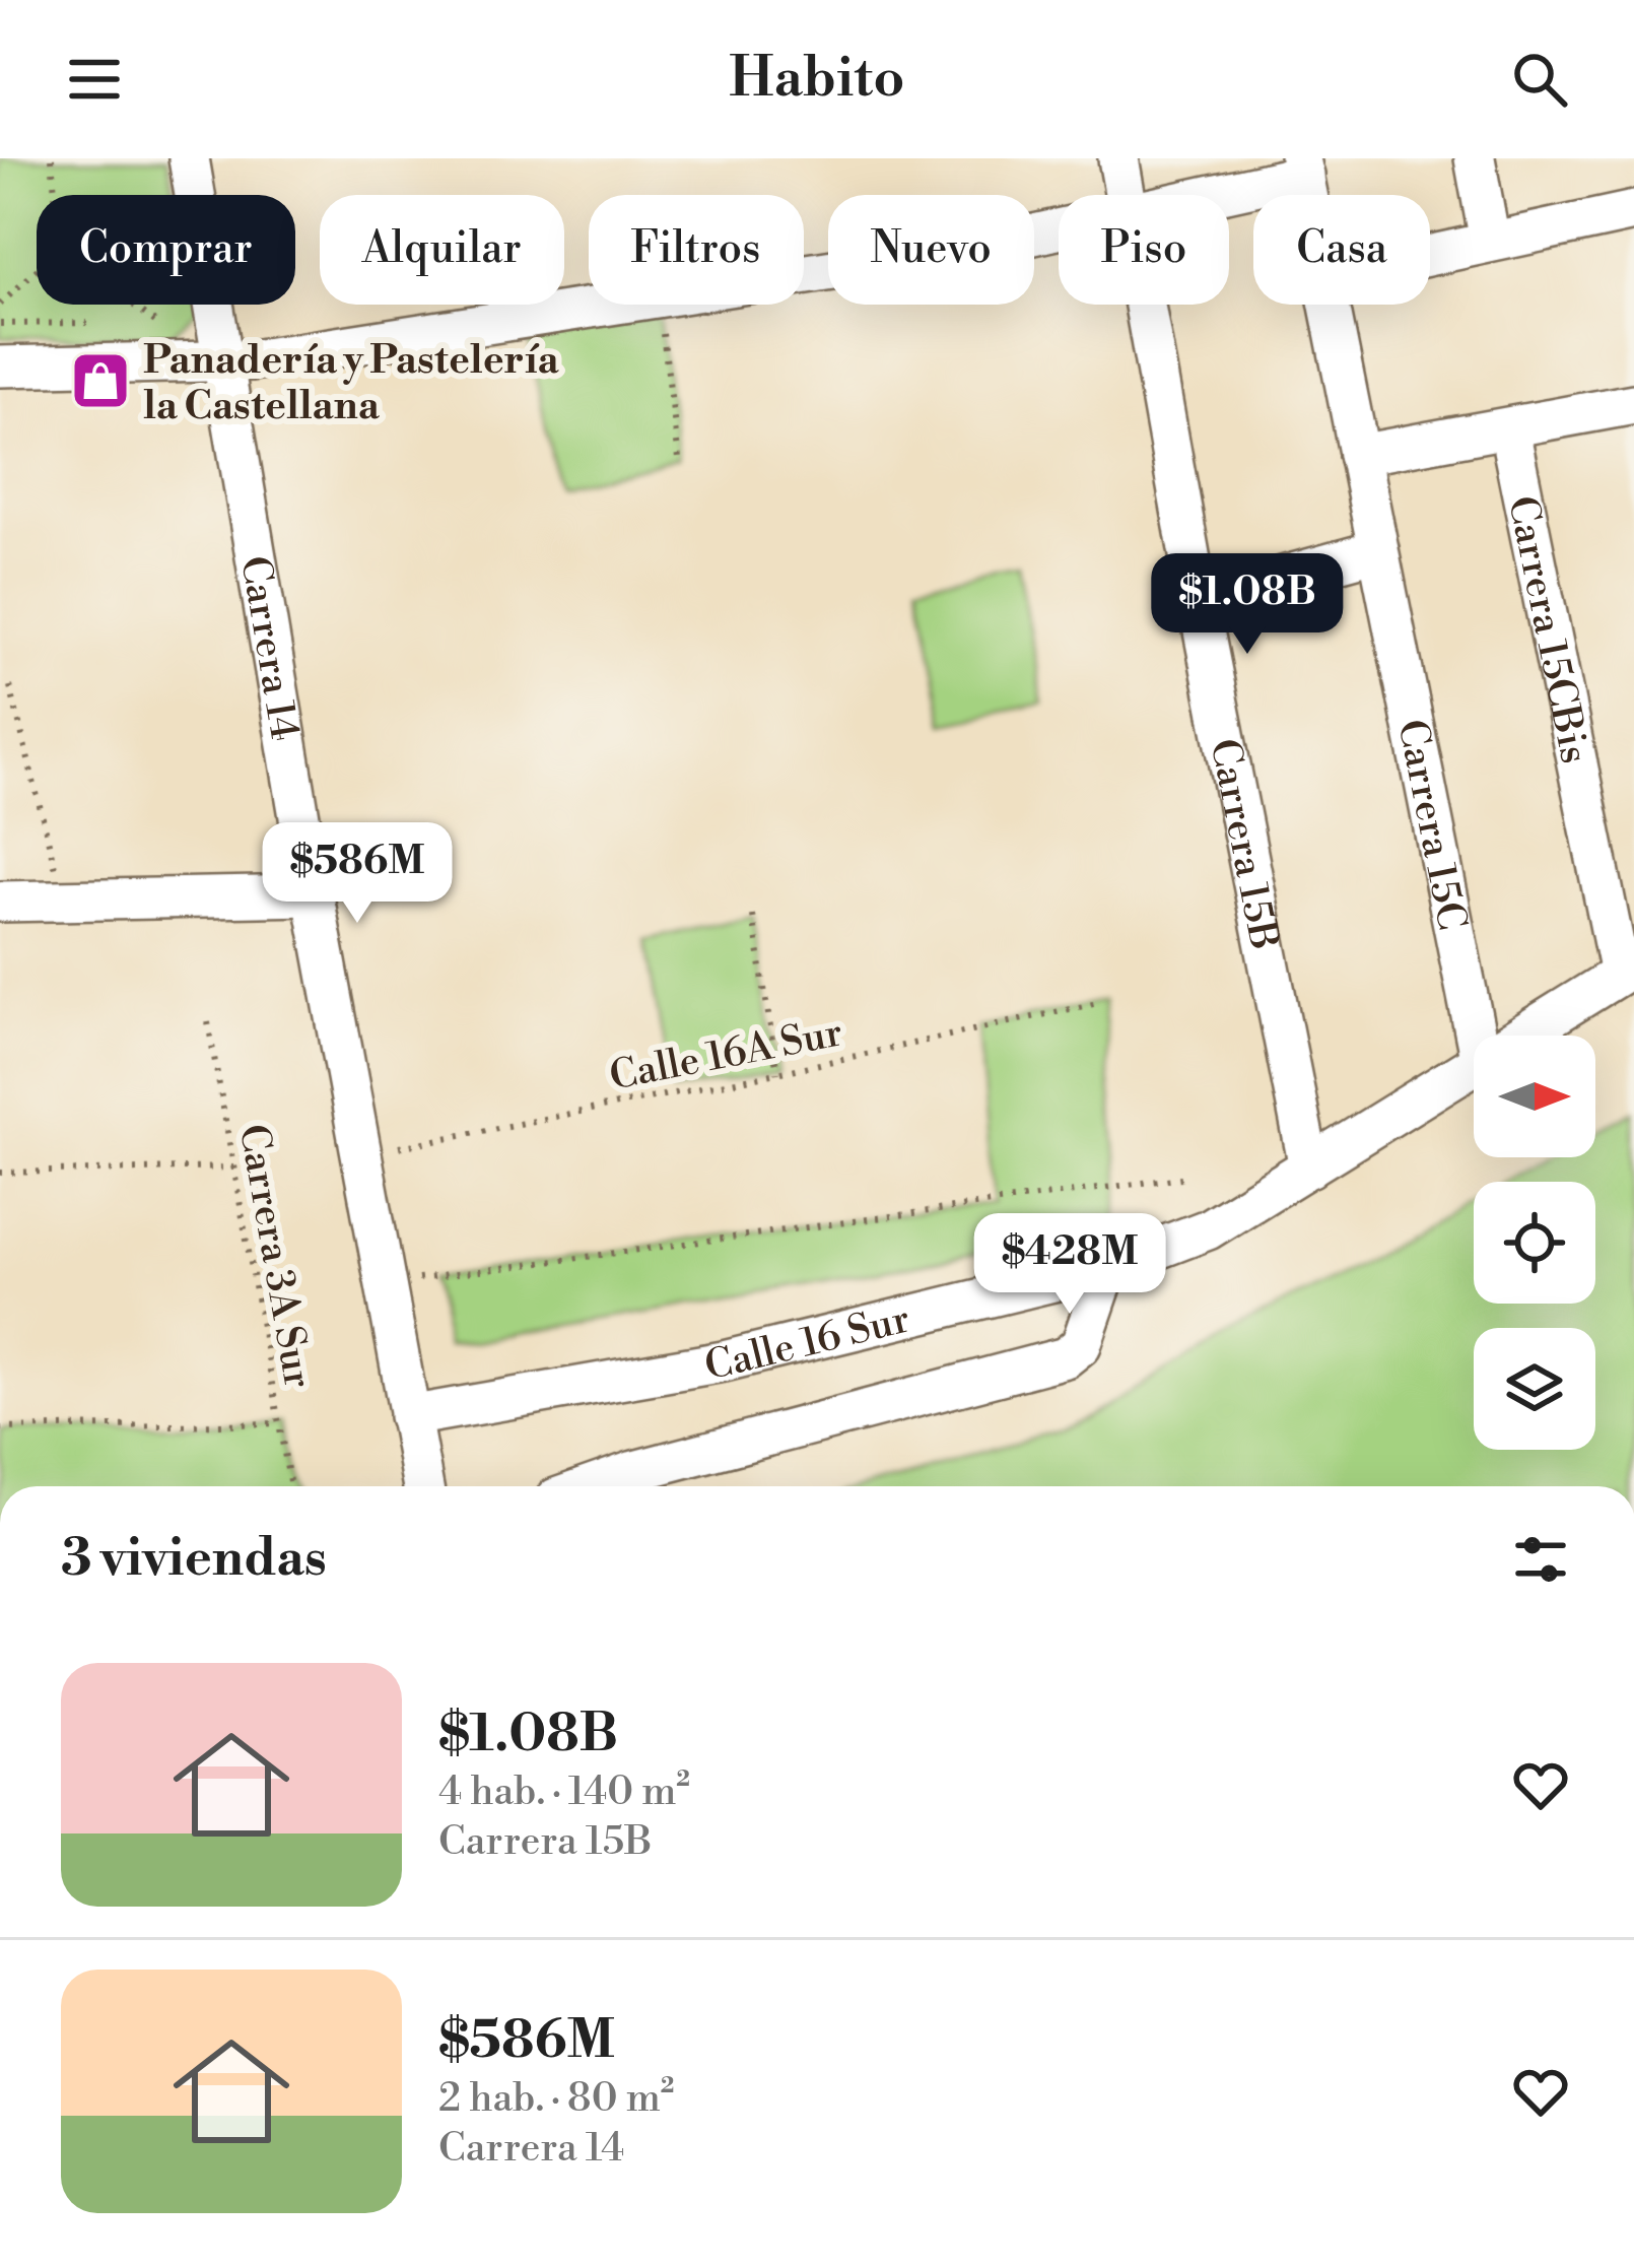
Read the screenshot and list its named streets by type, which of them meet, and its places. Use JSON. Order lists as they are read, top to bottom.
{
  "streets": {
    "street": [
      "Carrera 15CBis",
      "Carrera 14",
      "Carrera 15C",
      "Carrera 15B",
      "Calle 16 Sur"
    ],
    "path": ["Calle 16A Sur", "Carrera 3A Sur"]
  },
  "crossings": [
    ["Carrera 15CBis", "Calle 16 Sur"],
    ["Carrera 14", "Calle 16A Sur"],
    ["Carrera 14", "Calle 16 Sur"],
    ["Carrera 15B", "Calle 16 Sur"]
  ],
  "places": {
    "shop": ["Panadería y Pastelería la Castellana"]
  },
  "north": "right",
  "page": {
    "header": "Habito",
    "chip": [
      "Comprar",
      "Alquilar",
      "Filtros",
      "Nuevo",
      "Piso",
      "Casa"
    ],
    "price": ["$1.08B", "$586M", "$428M"],
    "heading": "3 viviendas",
    "list": [
      {
        "name": "$1.08B",
        "note": "4 hab. · 140 m² · Carrera 15B"
      },
      {
        "name": "$586M",
        "note": "2 hab. · 80 m² · Carrera 14"
      }
    ]
  }
}
